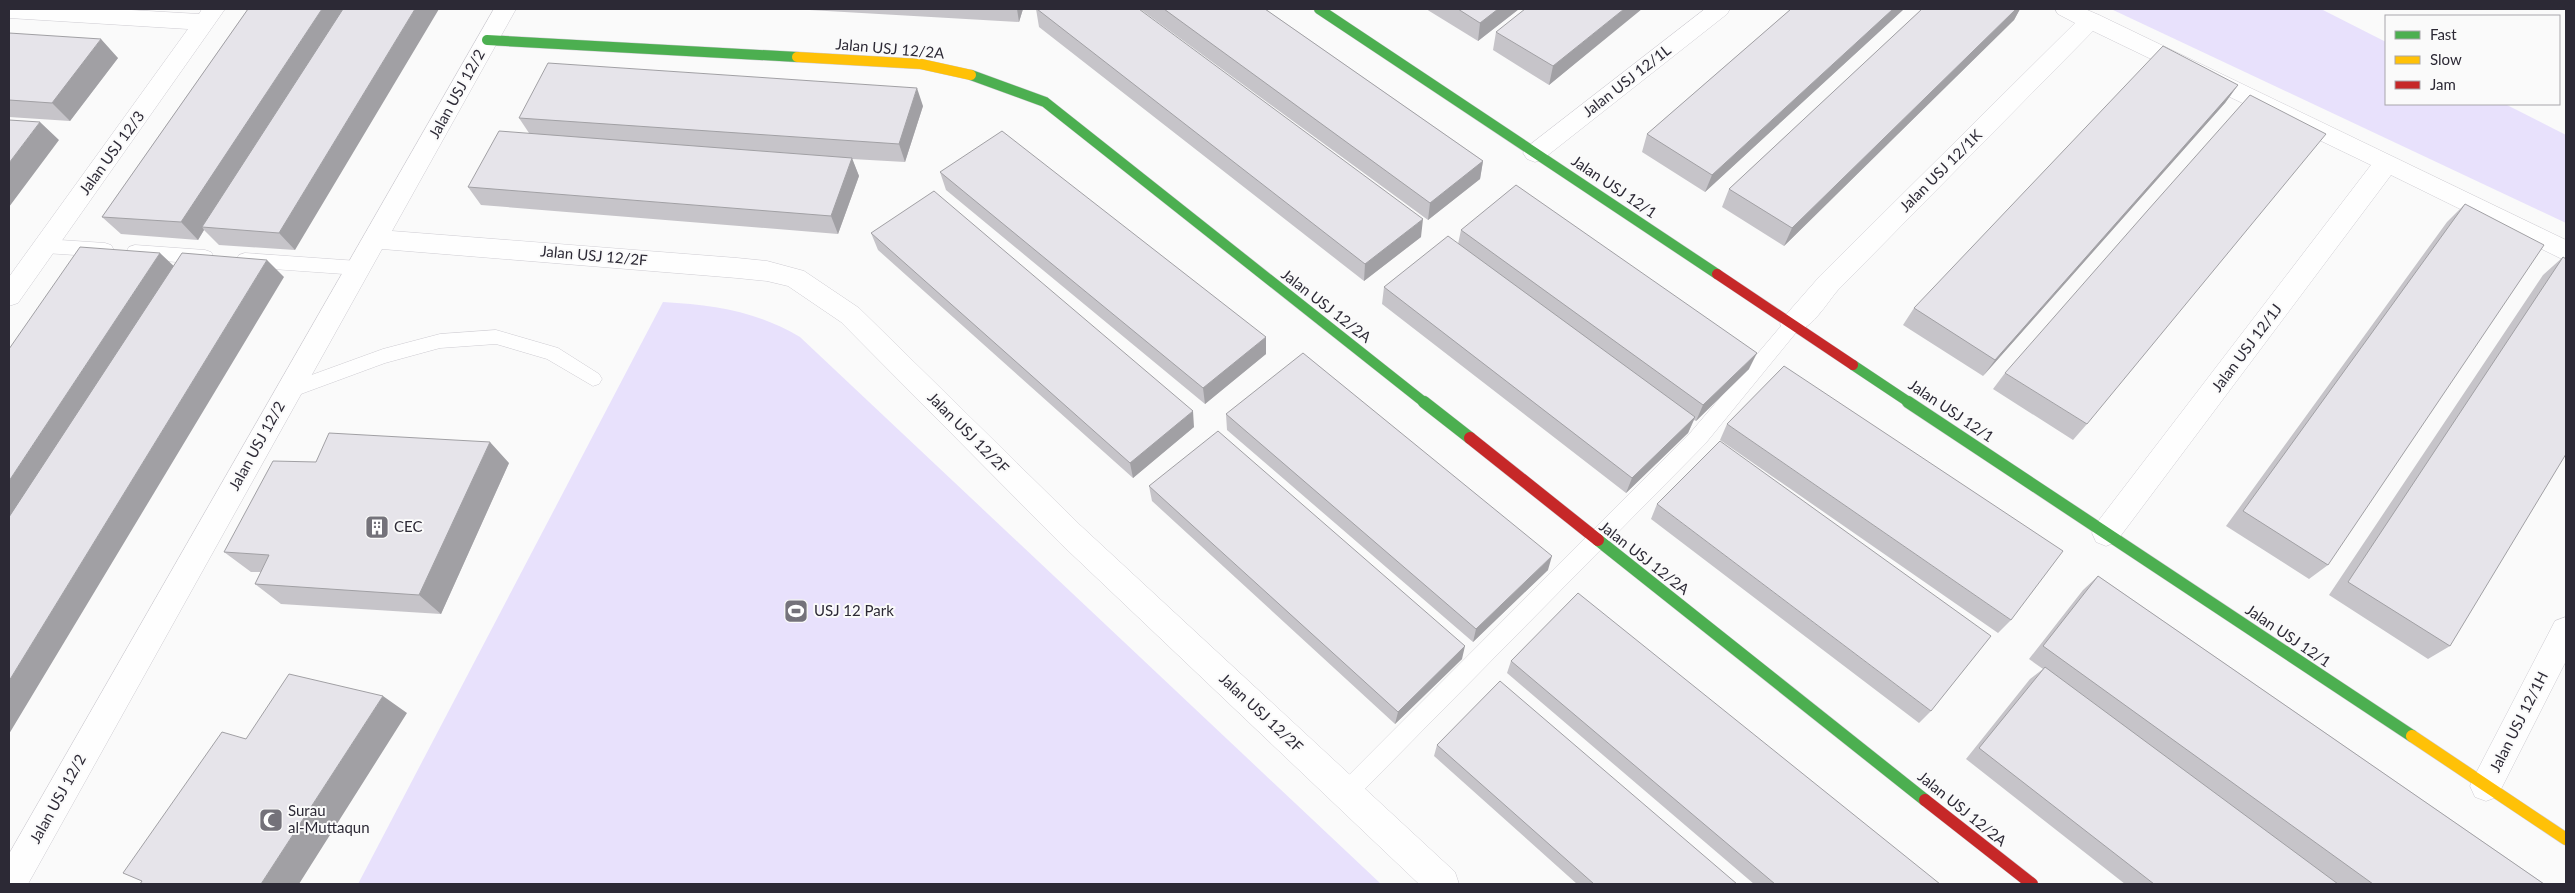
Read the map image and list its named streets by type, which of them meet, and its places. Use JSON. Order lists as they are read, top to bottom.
{
  "streets": {
    "street": [
      "Jalan USJ 12/2A",
      "Jalan USJ 12/1L",
      "Jalan USJ 12/2",
      "Jalan USJ 12/3",
      "Jalan USJ 12/1K",
      "Jalan USJ 12/1",
      "Jalan USJ 12/2F",
      "Jalan USJ 12/1J",
      "Jalan USJ 12/1H"
    ]
  },
  "crossings": [
    ["Jalan USJ 12/2A", "Jalan USJ 12/2"],
    ["Jalan USJ 12/1L", "Jalan USJ 12/1"],
    ["Jalan USJ 12/2", "Jalan USJ 12/2F"],
    ["Jalan USJ 12/1K", "Jalan USJ 12/1"],
    ["Jalan USJ 12/1", "Jalan USJ 12/1J"],
    ["Jalan USJ 12/1", "Jalan USJ 12/1H"]
  ],
  "places": {
    "building": ["CEC"],
    "sports": ["USJ 12 Park"],
    "mosque": ["Surau al-Muttaqun"]
  },
  "legend": ["Fast", "Slow", "Jam"]
}
